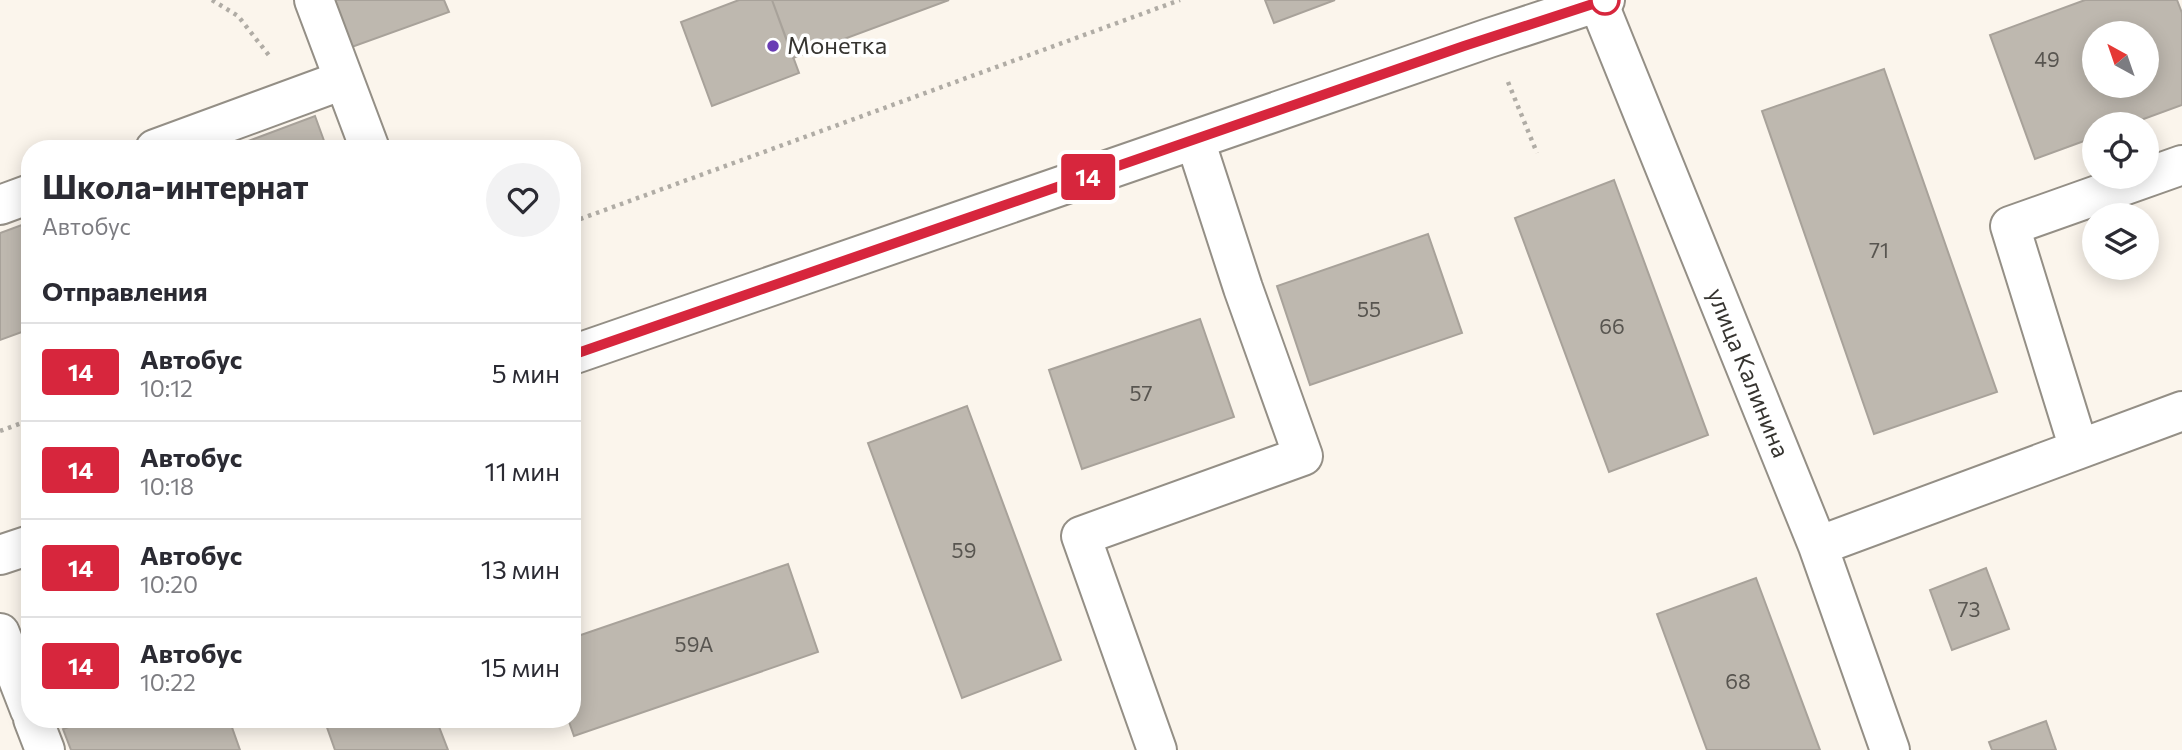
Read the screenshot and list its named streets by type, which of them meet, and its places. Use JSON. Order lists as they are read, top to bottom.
{
  "streets": {
    "main road": ["улица Калинина"]
  },
  "places": ["Монетка"],
  "lines": ["bus line 14"],
  "house_numbers": [
    "49",
    "71",
    "55",
    "66",
    "57",
    "59",
    "73",
    "59А",
    "68"
  ],
  "north": "top left",
  "page": {
    "on_map": "14",
    "heading": [
      ["Школа-интернат", "Автобус"],
      "Отправления"
    ],
    "list": [
      {
        "mark": "14",
        "name": "Автобус",
        "note": "10:12",
        "value": "5 мин"
      },
      {
        "mark": "14",
        "name": "Автобус",
        "note": "10:18",
        "value": "11 мин"
      },
      {
        "mark": "14",
        "name": "Автобус",
        "note": "10:20",
        "value": "13 мин"
      },
      {
        "mark": "14",
        "name": "Автобус",
        "note": "10:22",
        "value": "15 мин"
      }
    ]
  }
}
